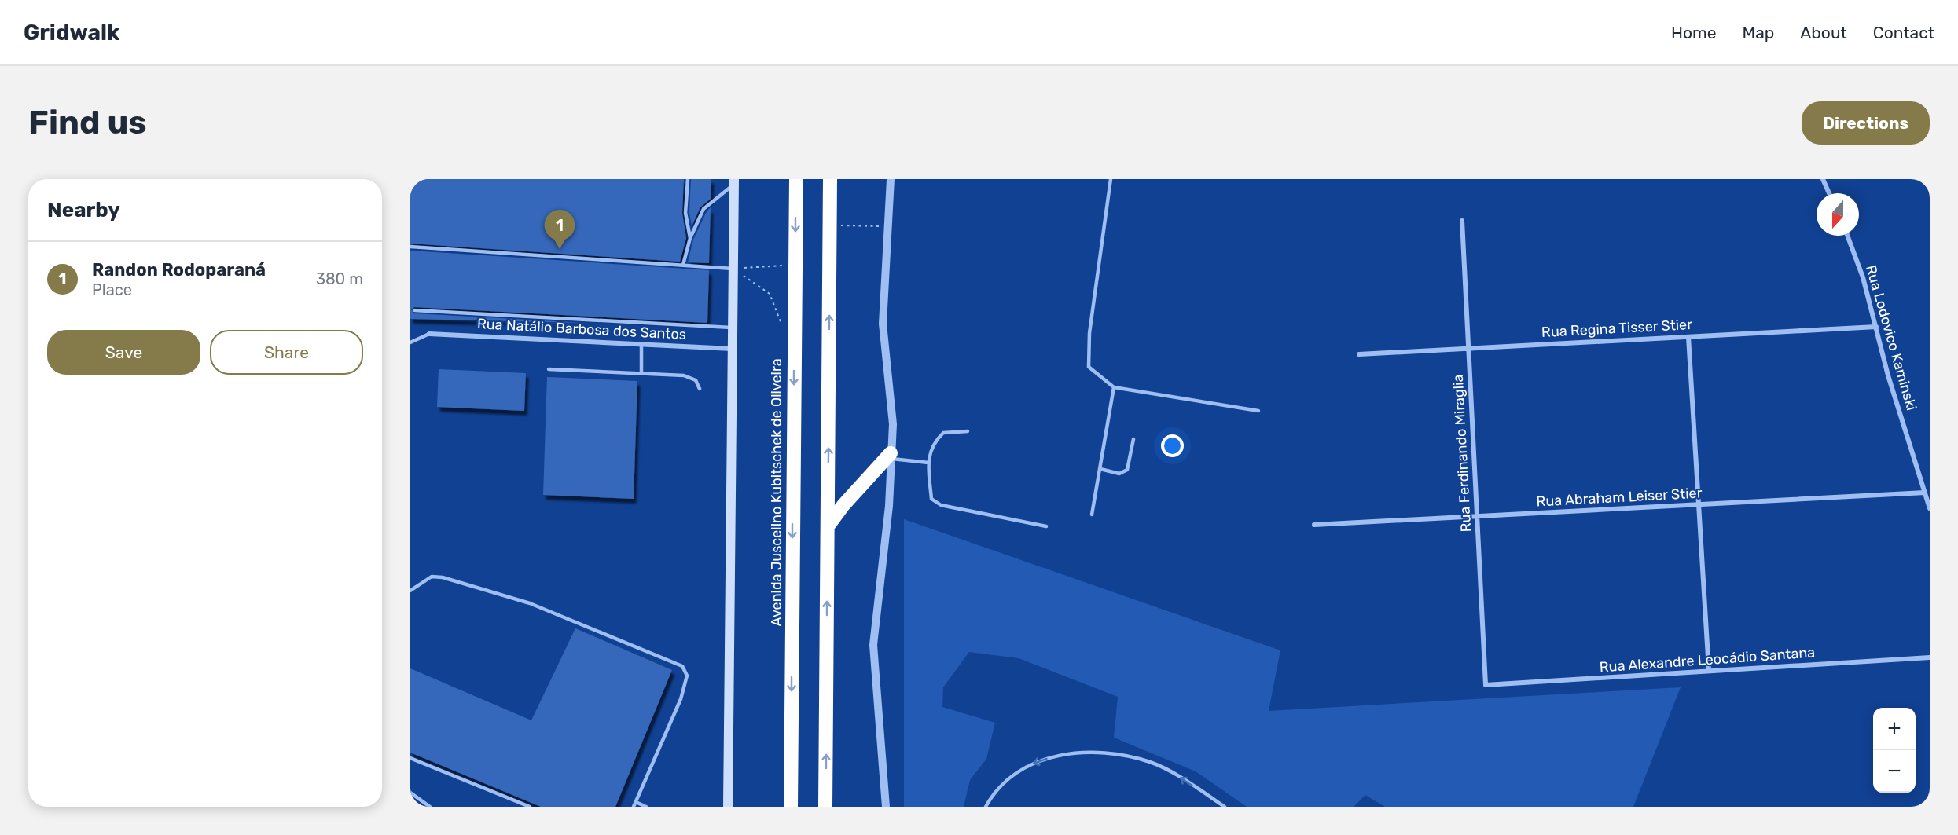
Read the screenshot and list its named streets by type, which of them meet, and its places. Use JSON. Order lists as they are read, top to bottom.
{
  "streets": {
    "highway": ["Avenida Juscelino Kubitschek de Oliveira"],
    "street": [
      "Rua Regina Tisser Stier",
      "Rua Natálio Barbosa dos Santos",
      "Rua Lodovico Kaminski",
      "Rua Ferdinando Miraglia",
      "Rua Abraham Leiser Stier",
      "Rua Alexandre Leocádio Santana"
    ]
  },
  "crossings": [
    ["Rua Regina Tisser Stier", "Rua Lodovico Kaminski"],
    ["Rua Regina Tisser Stier", "Rua Ferdinando Miraglia"],
    ["Rua Lodovico Kaminski", "Rua Abraham Leiser Stier"],
    ["Rua Ferdinando Miraglia", "Rua Abraham Leiser Stier"],
    ["Rua Ferdinando Miraglia", "Rua Alexandre Leocádio Santana"]
  ],
  "north": "bottom",
  "page": {
    "header": "Gridwalk",
    "nav": [
      "Home",
      "Map",
      "About",
      "Contact"
    ],
    "buttons": [
      "Directions",
      ["Save", "Share"]
    ],
    "title": "Find us",
    "heading": "Nearby",
    "pins": "1",
    "list": [
      {
        "mark": "1",
        "name": "Randon Rodoparaná",
        "note": "Place",
        "value": "380 m"
      }
    ],
    "map_buttons": ["+", "−"]
  }
}
